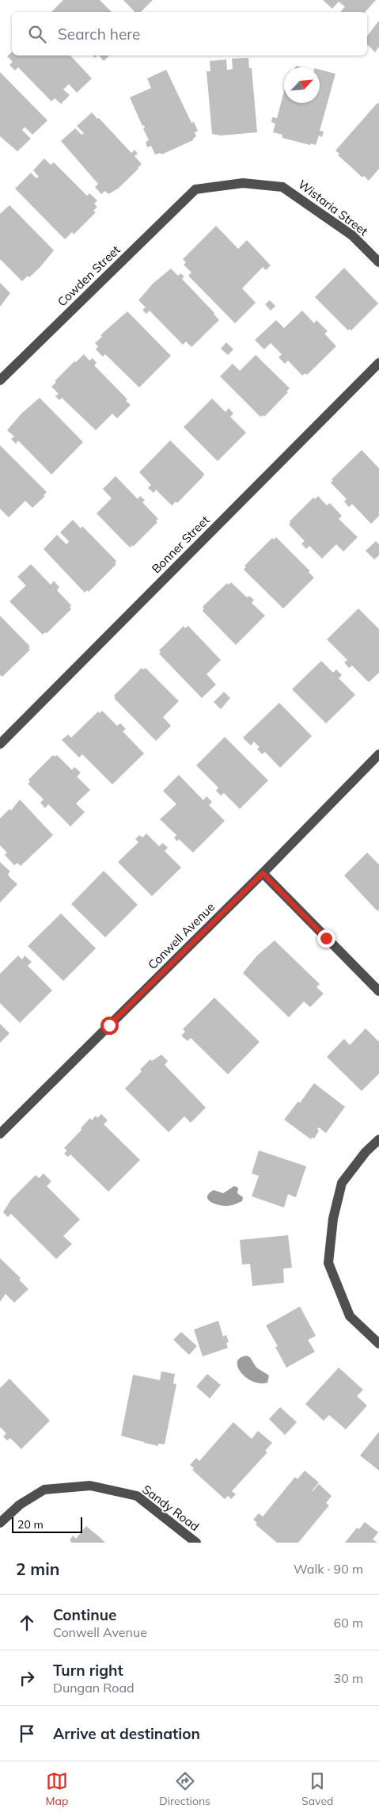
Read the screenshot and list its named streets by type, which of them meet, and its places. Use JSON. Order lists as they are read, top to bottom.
{
  "streets": {
    "street": [
      "Wistaria Street",
      "Cowden Street",
      "Bonner Street",
      "Conwell Avenue",
      "Sandy Road"
    ]
  },
  "crossings": [
    ["Wistaria Street", "Cowden Street"]
  ],
  "scale_bar": "20 m",
  "north": "top right",
  "page": {
    "search": "Search here",
    "scale": "20 m",
    "heading": ["2 min", "Walk · 90 m"],
    "list": [
      ["Continue", "Conwell Avenue", "60 m"],
      ["Turn right", "Dungan Road", "30 m"],
      "Arrive at destination"
    ],
    "nav": ["Map", "Directions", "Saved"]
  }
}
